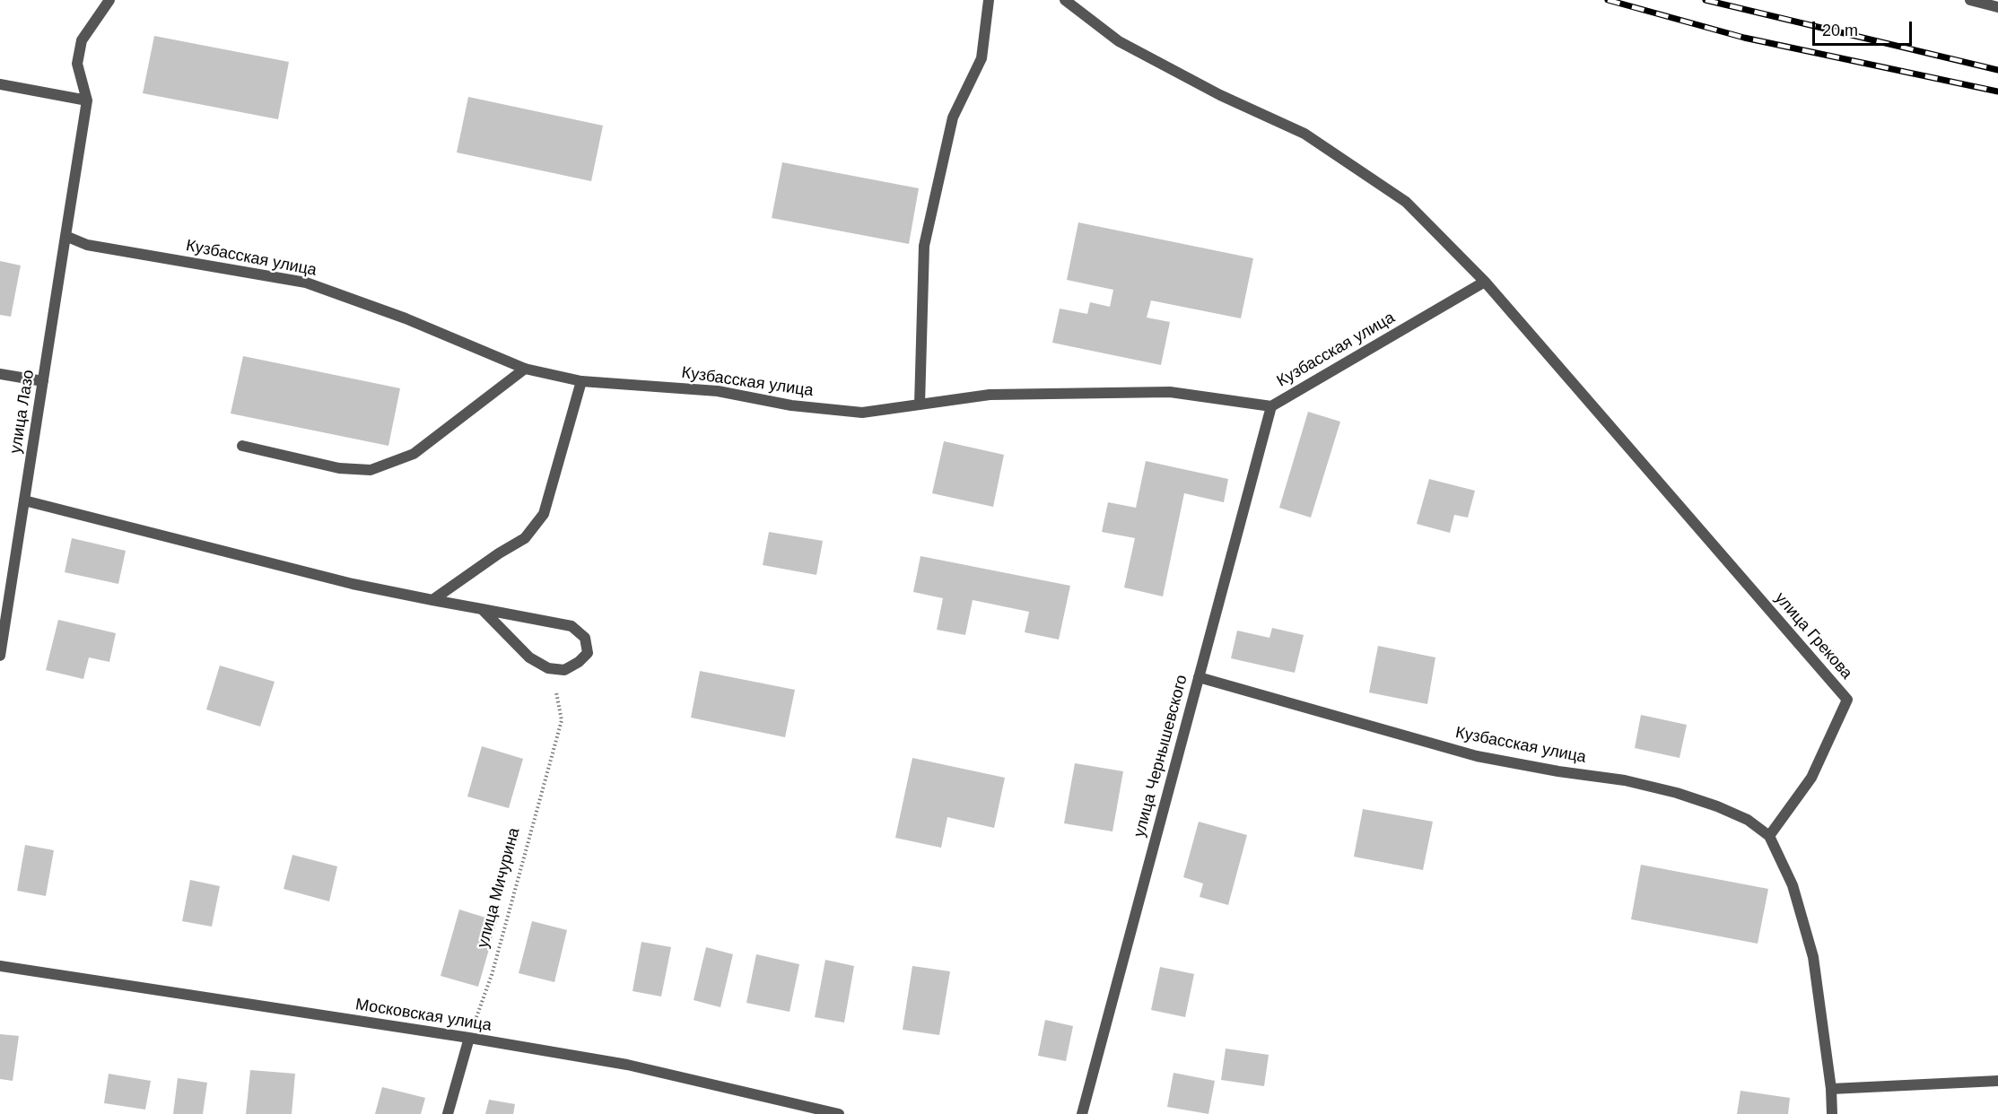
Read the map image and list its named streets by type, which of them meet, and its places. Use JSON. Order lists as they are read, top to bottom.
{
  "streets": {
    "street": [
      "Кузбасская улица",
      "улица Лазо",
      "улица Грекова",
      "улица Чернышевского",
      "Московская улица"
    ],
    "path": ["улица Мичурина"]
  },
  "crossings": [
    ["Кузбасская улица", "улица Лазо"],
    ["Кузбасская улица", "улица Грекова"],
    ["Кузбасская улица", "улица Чернышевского"],
    ["улица Мичурина", "Московская улица"]
  ],
  "scale_bar": "20 m"
}
